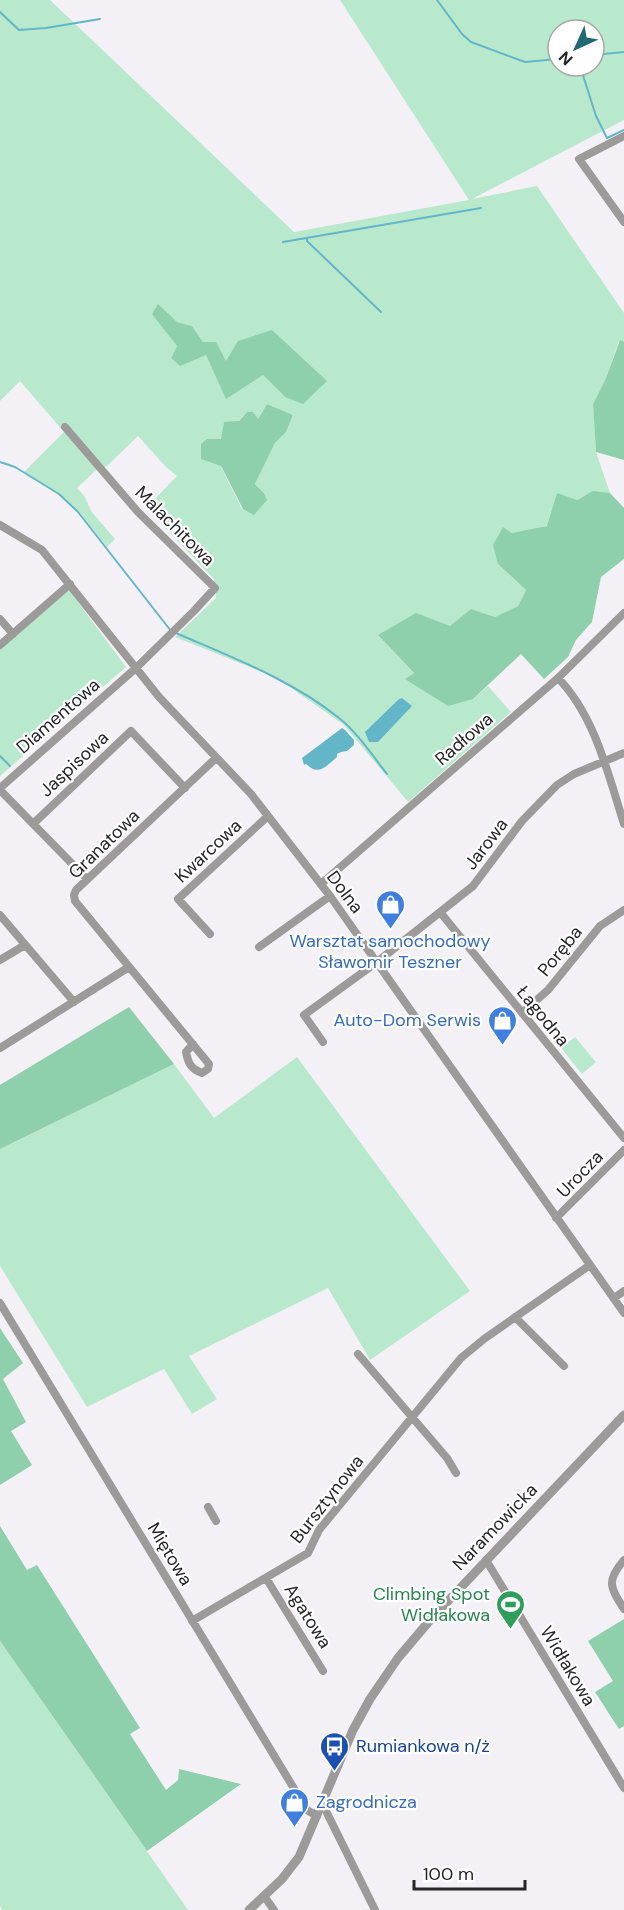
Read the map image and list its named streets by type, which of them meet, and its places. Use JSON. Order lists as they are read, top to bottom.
{
  "streets": {
    "street": [
      "Malachitowa",
      "Diamentowa",
      "Radłowa",
      "Jaspisowa",
      "Granatowa",
      "Jarowa",
      "Kwarcowa",
      "Dolna",
      "Poręba",
      "Łagodna",
      "Urocza",
      "Bursztynowa",
      "Naramowicka",
      "Miętowa",
      "Agatowa",
      "Widłakowa"
    ]
  },
  "crossings": [
    ["Malachitowa", "Diamentowa"],
    ["Malachitowa", "Dolna"],
    ["Diamentowa", "Dolna"],
    ["Radłowa", "Dolna"],
    ["Jaspisowa", "Granatowa"],
    ["Granatowa", "Dolna"],
    ["Jarowa", "Dolna"],
    ["Jarowa", "Łagodna"],
    ["Kwarcowa", "Dolna"],
    ["Dolna", "Urocza"],
    ["Dolna", "Bursztynowa"],
    ["Poręba", "Łagodna"],
    ["Bursztynowa", "Miętowa"],
    ["Bursztynowa", "Agatowa"],
    ["Naramowicka", "Miętowa"],
    ["Naramowicka", "Widłakowa"]
  ],
  "places": {
    "shop": ["Warsztat samochodowy Sławomir Teszner", "Auto-Dom Serwis", "Zagrodnicza"],
    "sports": ["Climbing Spot Widłakowa"],
    "bus stop": ["Rumiankowa n/ż"]
  },
  "scale_bar": "100 m",
  "north": "bottom left"
}
